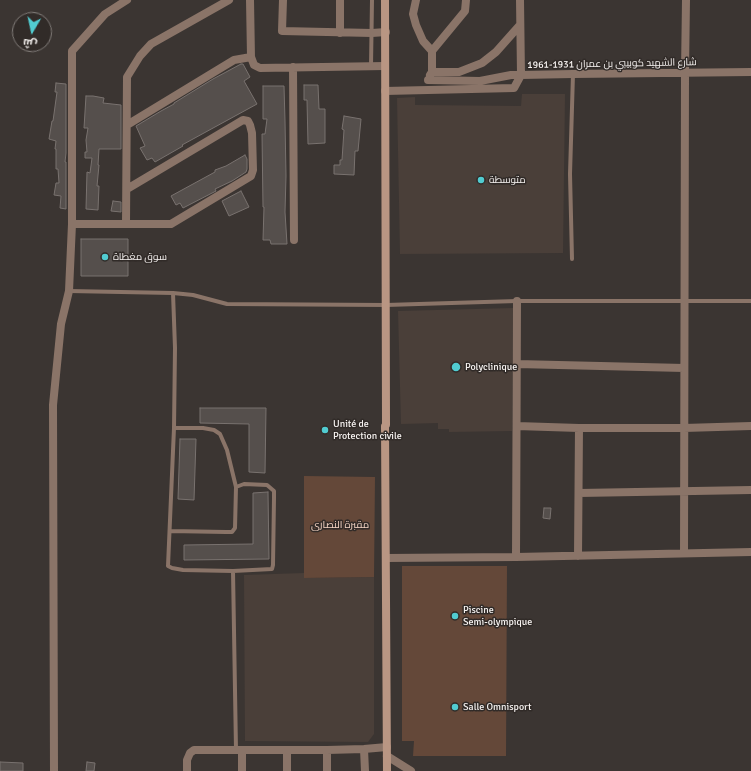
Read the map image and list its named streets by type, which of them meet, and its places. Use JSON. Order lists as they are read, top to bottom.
{
  "streets": {
    "street": ["شارع الشهيد كوبيبي بن عمران 1931-1961"]
  },
  "parks": ["مقبرة النصارى"],
  "places": [
    "متوسطة",
    "سوق مغطاة",
    "Polyclinique",
    "Unité de Protection civile",
    "Piscine Semi-olympique",
    "Salle Omnisport"
  ],
  "north": "bottom"
}
